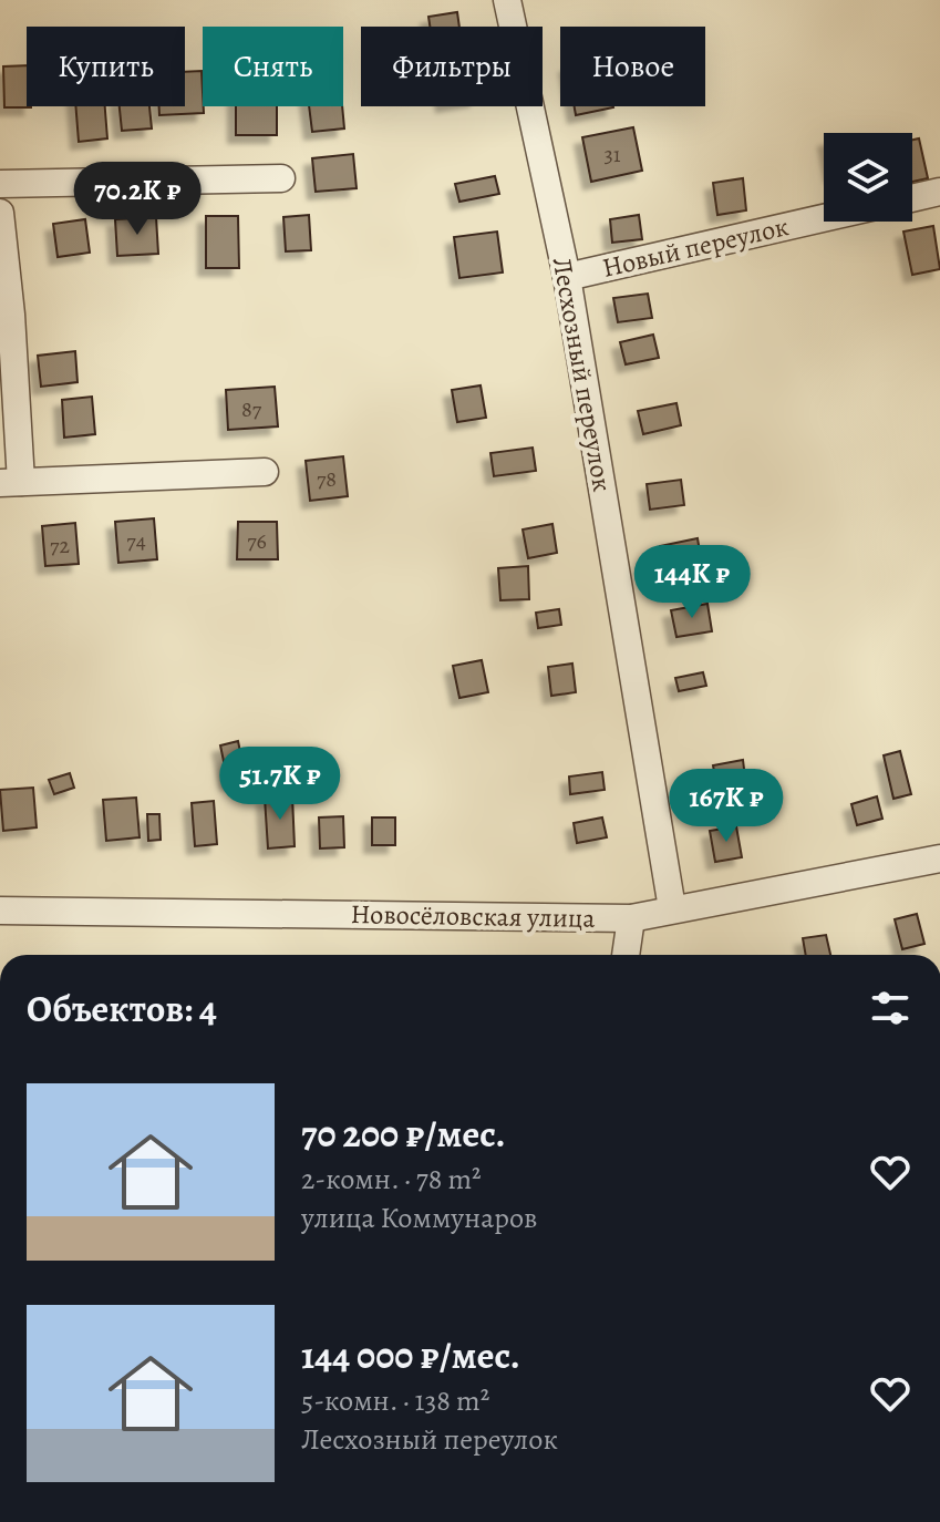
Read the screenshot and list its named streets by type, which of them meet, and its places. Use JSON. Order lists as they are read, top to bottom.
{
  "streets": {
    "street": ["Новый переулок", "Лесхозный переулок", "Новосёловская улица"]
  },
  "crossings": [
    ["Новый переулок", "Лесхозный переулок"],
    ["Лесхозный переулок", "Новосёловская улица"]
  ],
  "house_numbers": [
    "31",
    "87",
    "78",
    "74",
    "76",
    "72"
  ],
  "page": {
    "chip": [
      "Купить",
      "Снять",
      "Фильтры",
      "Новое"
    ],
    "price": [
      "70.2K ₽",
      "144K ₽",
      "51.7K ₽",
      "167K ₽"
    ],
    "heading": "Объектов: 4",
    "list": [
      {
        "name": "70 200 ₽/мес.",
        "note": "2-комн. · 78 m² · улица Коммунаров"
      },
      {
        "name": "144 000 ₽/мес.",
        "note": "5-комн. · 138 m² · Лесхозный переулок"
      }
    ]
  }
}
